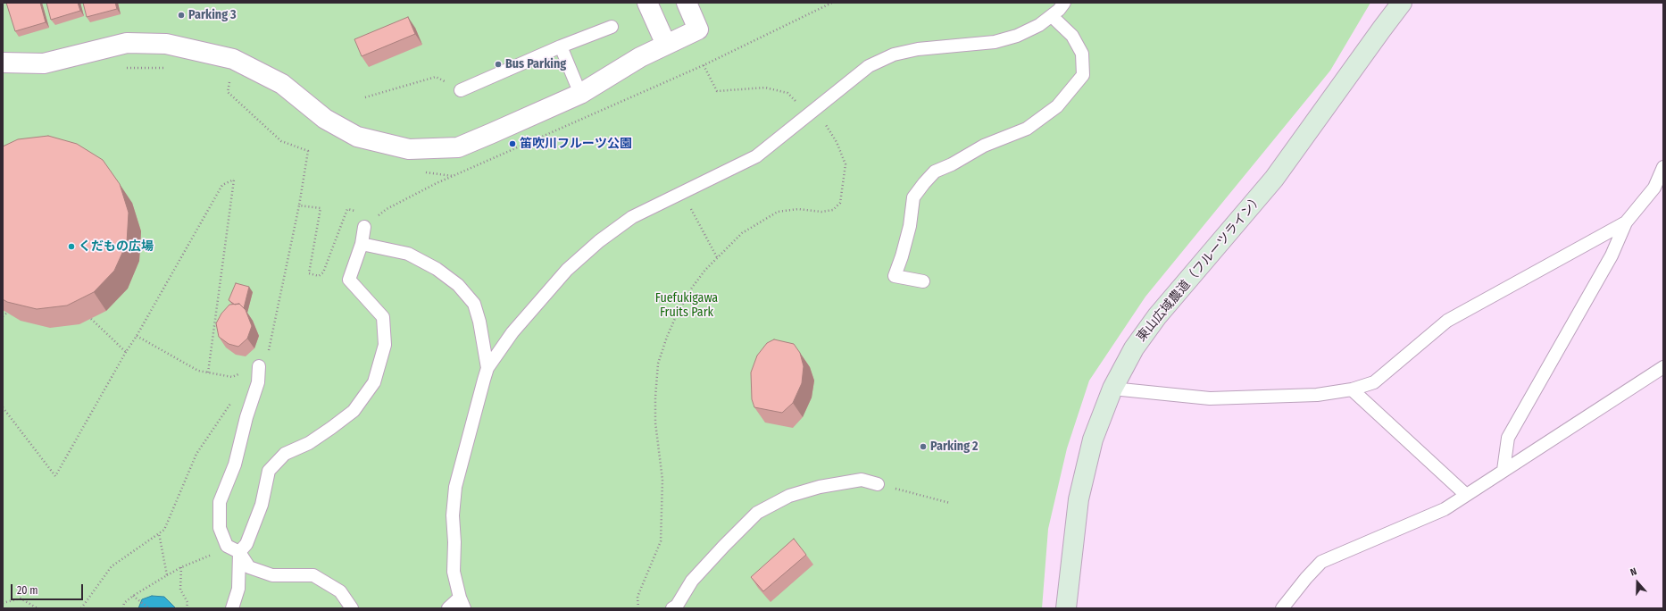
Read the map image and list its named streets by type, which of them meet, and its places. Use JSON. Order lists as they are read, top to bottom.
{
  "streets": {
    "street": ["東山広域農道（フルーツライン）"]
  },
  "parks": ["Fuefukigawa Fruits Park"],
  "places": [
    "Parking 3",
    "Bus Parking",
    "笛吹川フルーツ公園",
    "くだもの広場",
    "Parking 2"
  ],
  "scale_bar": "20 m",
  "north": "top"
}
